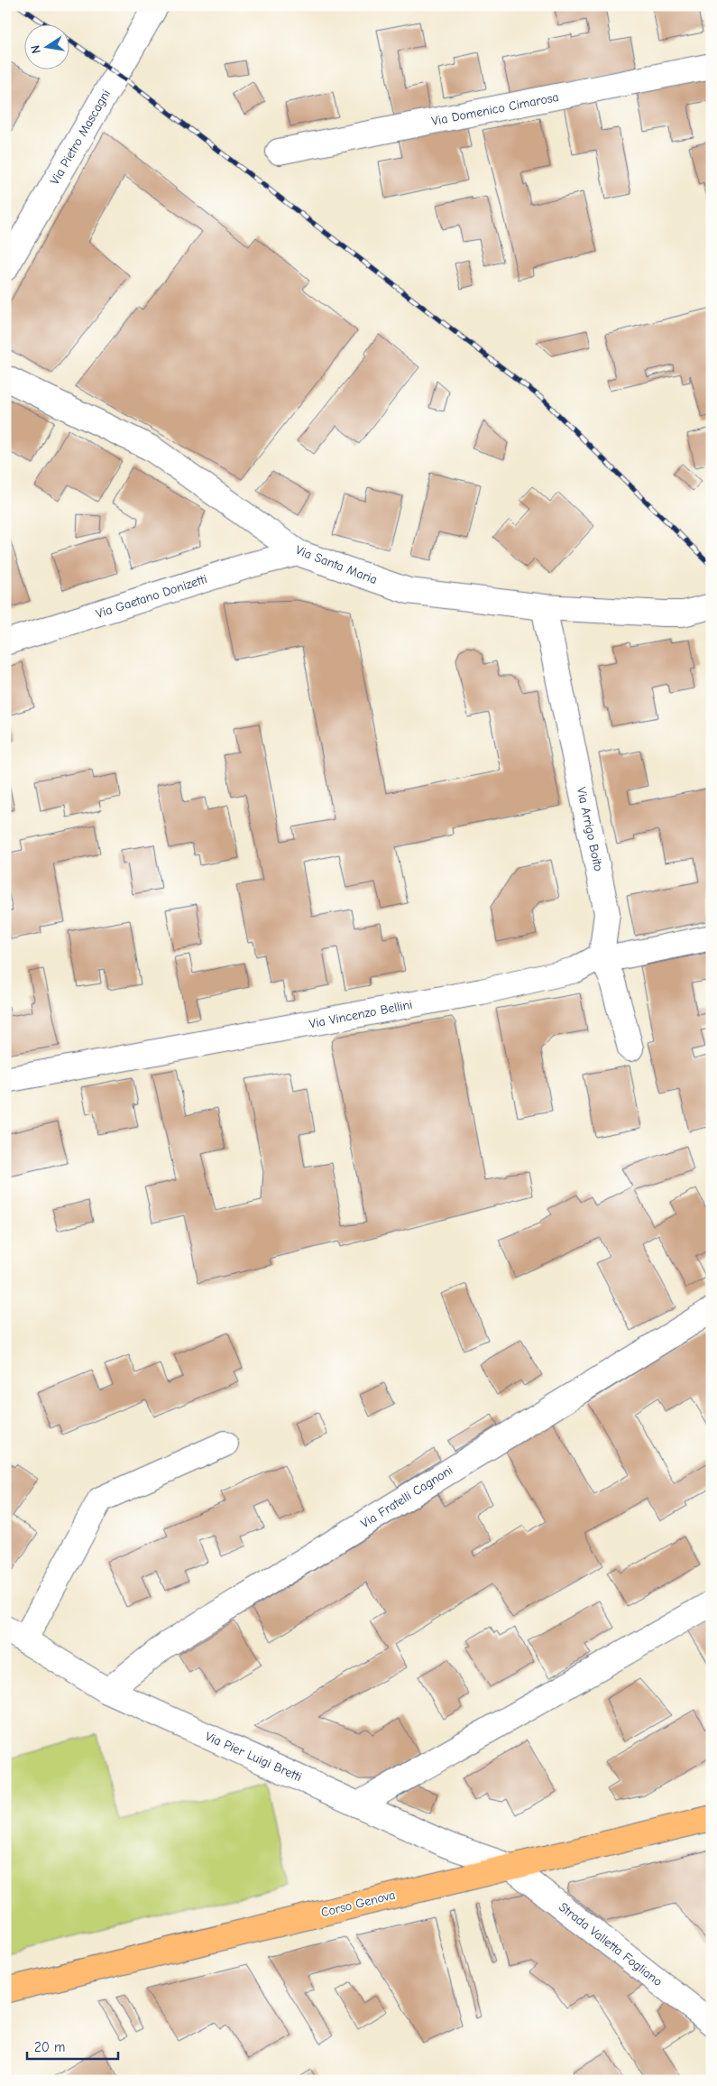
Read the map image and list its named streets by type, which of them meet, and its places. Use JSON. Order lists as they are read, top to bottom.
{
  "streets": {
    "main road": ["Corso Genova"],
    "street": [
      "Via Domenico Cimarosa",
      "Via Pietro Mascagni",
      "Via Santa Maria",
      "Via Gaetano Donizetti",
      "Via Arrigo Boito",
      "Via Vincenzo Bellini",
      "Via Fratelli Cagnoni",
      "Via Pier Luigi Bretti",
      "Strada Valletta Fogliano"
    ]
  },
  "crossings": [
    ["Via Santa Maria", "Via Gaetano Donizetti"],
    ["Via Santa Maria", "Via Arrigo Boito"],
    ["Via Arrigo Boito", "Via Vincenzo Bellini"],
    ["Via Fratelli Cagnoni", "Via Pier Luigi Bretti"],
    ["Via Pier Luigi Bretti", "Corso Genova"],
    ["Via Pier Luigi Bretti", "Strada Valletta Fogliano"],
    ["Corso Genova", "Strada Valletta Fogliano"]
  ],
  "scale_bar": "20 m",
  "north": "left"
}
